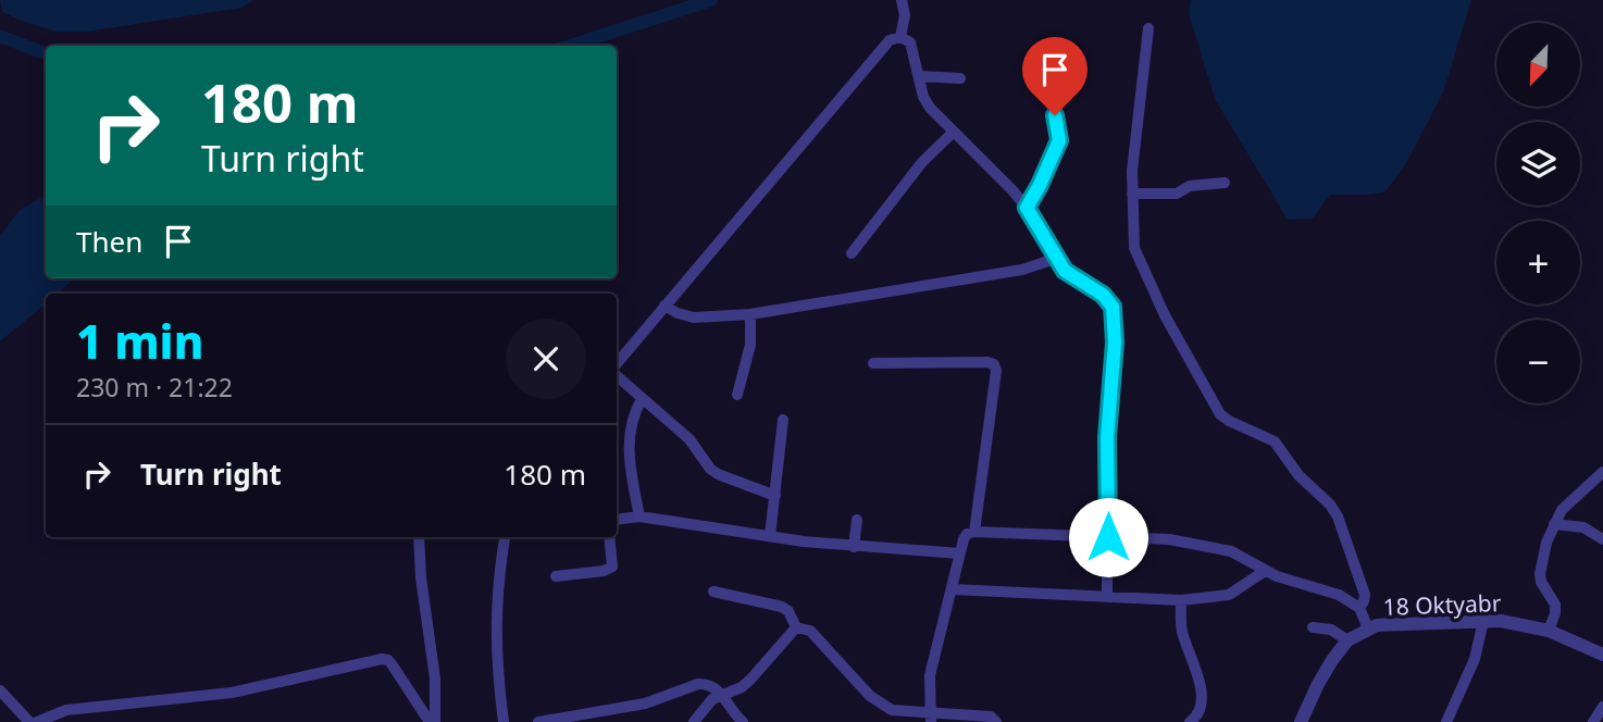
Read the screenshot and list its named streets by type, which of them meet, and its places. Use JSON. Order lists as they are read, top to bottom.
{
  "streets": {
    "street": ["18 Oktyabr"]
  },
  "north": "bottom left",
  "page": {
    "map_buttons": ["+", "−"],
    "turn": ["180 m", "Turn right"],
    "then": "Then",
    "heading": ["1 min", "230 m · 21:22"],
    "list": [
      {
        "name": "Turn right",
        "value": "180 m"
      }
    ]
  }
}
